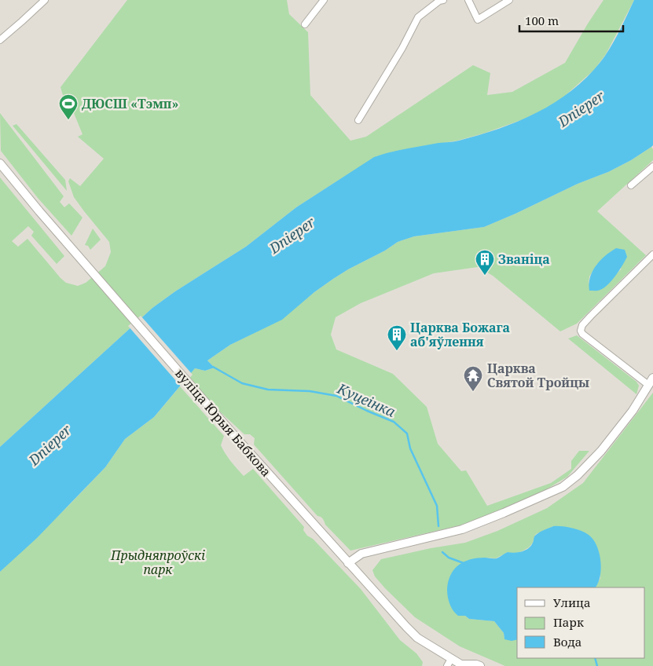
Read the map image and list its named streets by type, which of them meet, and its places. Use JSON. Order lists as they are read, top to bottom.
{
  "streets": {
    "main road": ["вуліца Юрыя Бабкова"]
  },
  "water": ["Dnieper", "Куцеінка"],
  "parks": ["Прыдняпроўскі парк"],
  "places": {
    "sports": ["ДЮСШ «Тэмп»"],
    "building": ["Званіца", "Царква Божага аб'яўлення"],
    "temple": ["Царква Святой Тройцы"]
  },
  "legend": ["Улица", "Парк", "Вода"],
  "scale_bar": "100 m"
}
